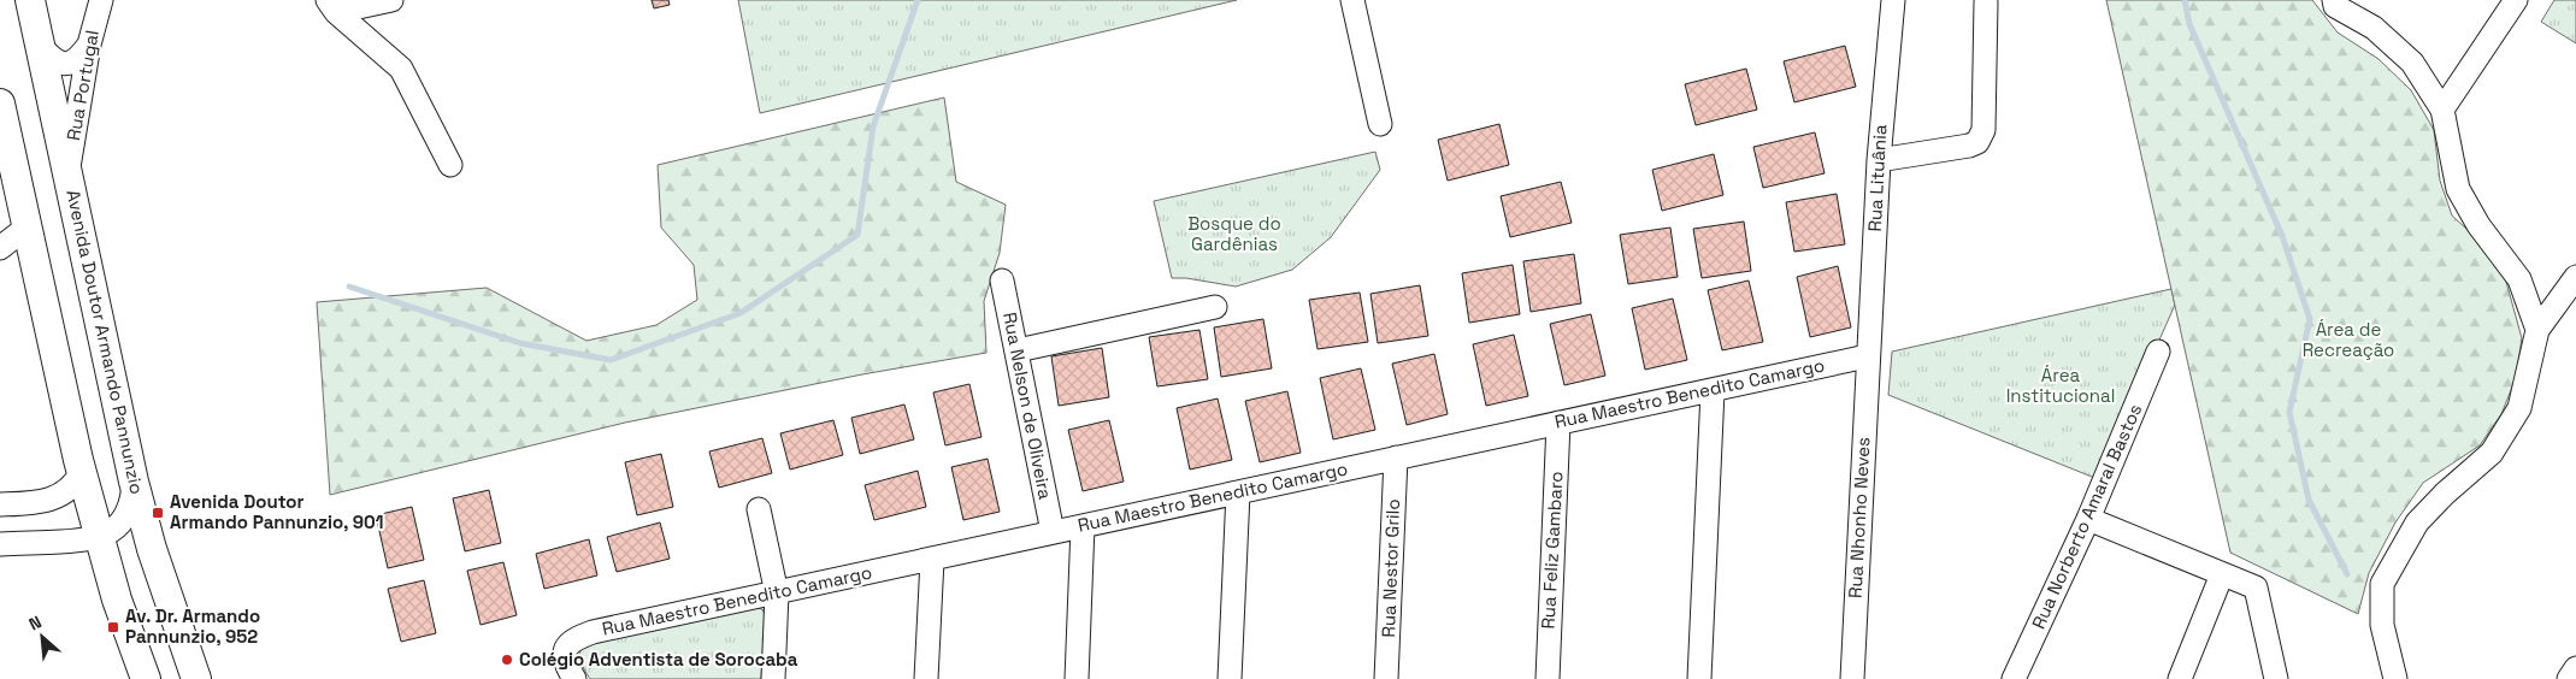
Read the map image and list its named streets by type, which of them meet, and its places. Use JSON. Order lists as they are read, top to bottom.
{
  "streets": {
    "main road": ["Avenida Doutor Armando Pannunzio"],
    "street": [
      "Rua Portugal",
      "Rua Lituânia",
      "Rua Maestro Benedito Camargo",
      "Rua Nelson de Oliveira",
      "Rua Norberto Amaral Bastos",
      "Rua Nhonho Neves",
      "Rua Feliz Gambaro",
      "Rua Nestor Grilo"
    ]
  },
  "crossings": [
    ["Rua Portugal", "Avenida Doutor Armando Pannunzio"],
    ["Rua Lituânia", "Rua Maestro Benedito Camargo"],
    ["Rua Lituânia", "Rua Nhonho Neves"],
    ["Rua Maestro Benedito Camargo", "Rua Nelson de Oliveira"],
    ["Rua Maestro Benedito Camargo", "Rua Nhonho Neves"],
    ["Rua Maestro Benedito Camargo", "Rua Feliz Gambaro"],
    ["Rua Maestro Benedito Camargo", "Rua Nestor Grilo"]
  ],
  "parks": ["Bosque do Gardênias", "Área de Recreação", "Área Institucional"],
  "places": {
    "transit": ["Avenida Doutor Armando Pannunzio, 901", "Av. Dr. Armando Pannunzio, 952"],
    "other": ["Colégio Adventista de Sorocaba"]
  },
  "north": "top left"
}
